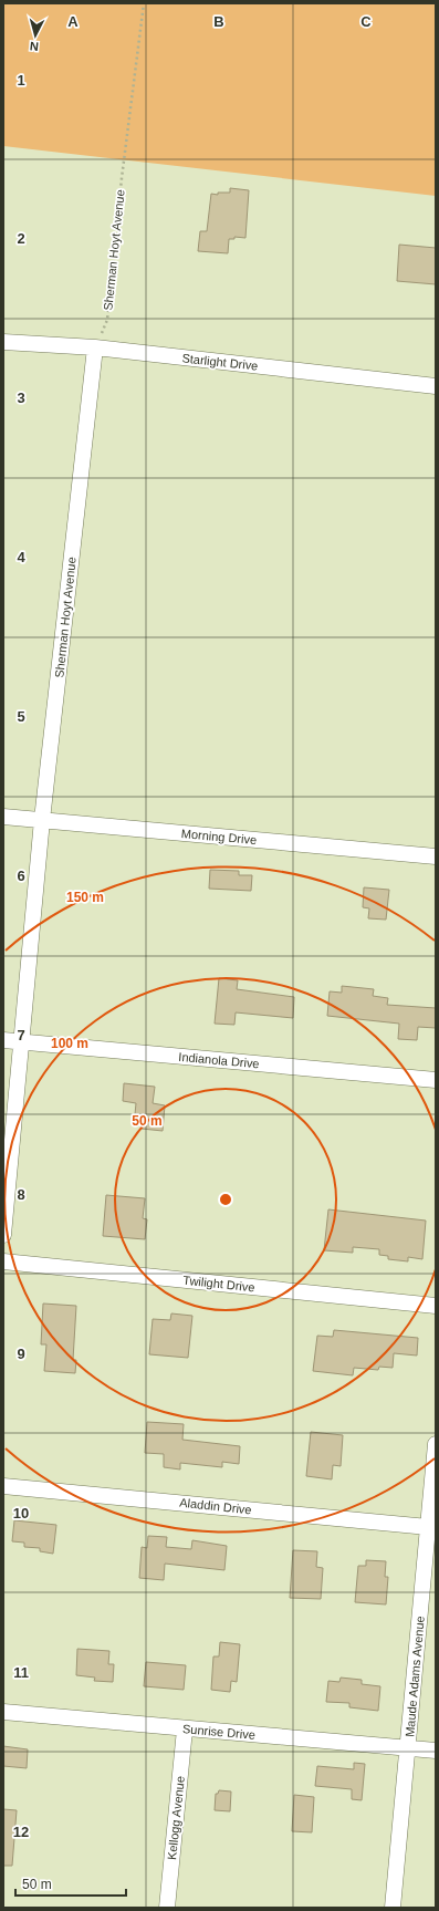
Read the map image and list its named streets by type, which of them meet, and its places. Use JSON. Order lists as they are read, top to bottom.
{
  "streets": {
    "street": [
      "Sherman Hoyt Avenue",
      "Starlight Drive",
      "Morning Drive",
      "Indianola Drive",
      "Twilight Drive",
      "Aladdin Drive",
      "Maude Adams Avenue",
      "Sunrise Drive",
      "Kellogg Avenue"
    ]
  },
  "crossings": [
    ["Sherman Hoyt Avenue", "Starlight Drive"],
    ["Sherman Hoyt Avenue", "Morning Drive"],
    ["Sherman Hoyt Avenue", "Indianola Drive"],
    ["Aladdin Drive", "Maude Adams Avenue"],
    ["Maude Adams Avenue", "Sunrise Drive"],
    ["Sunrise Drive", "Kellogg Avenue"]
  ],
  "scale_bar": "50 m",
  "north": "bottom",
  "grid": {
    "columns": ["A", "B", "C"],
    "rows": [
      "1",
      "2",
      "3",
      "4",
      "5",
      "6",
      "7",
      "8",
      "9",
      "10",
      "11",
      "12"
    ]
  },
  "rings": ["150 m", "100 m", "50 m"]
}
